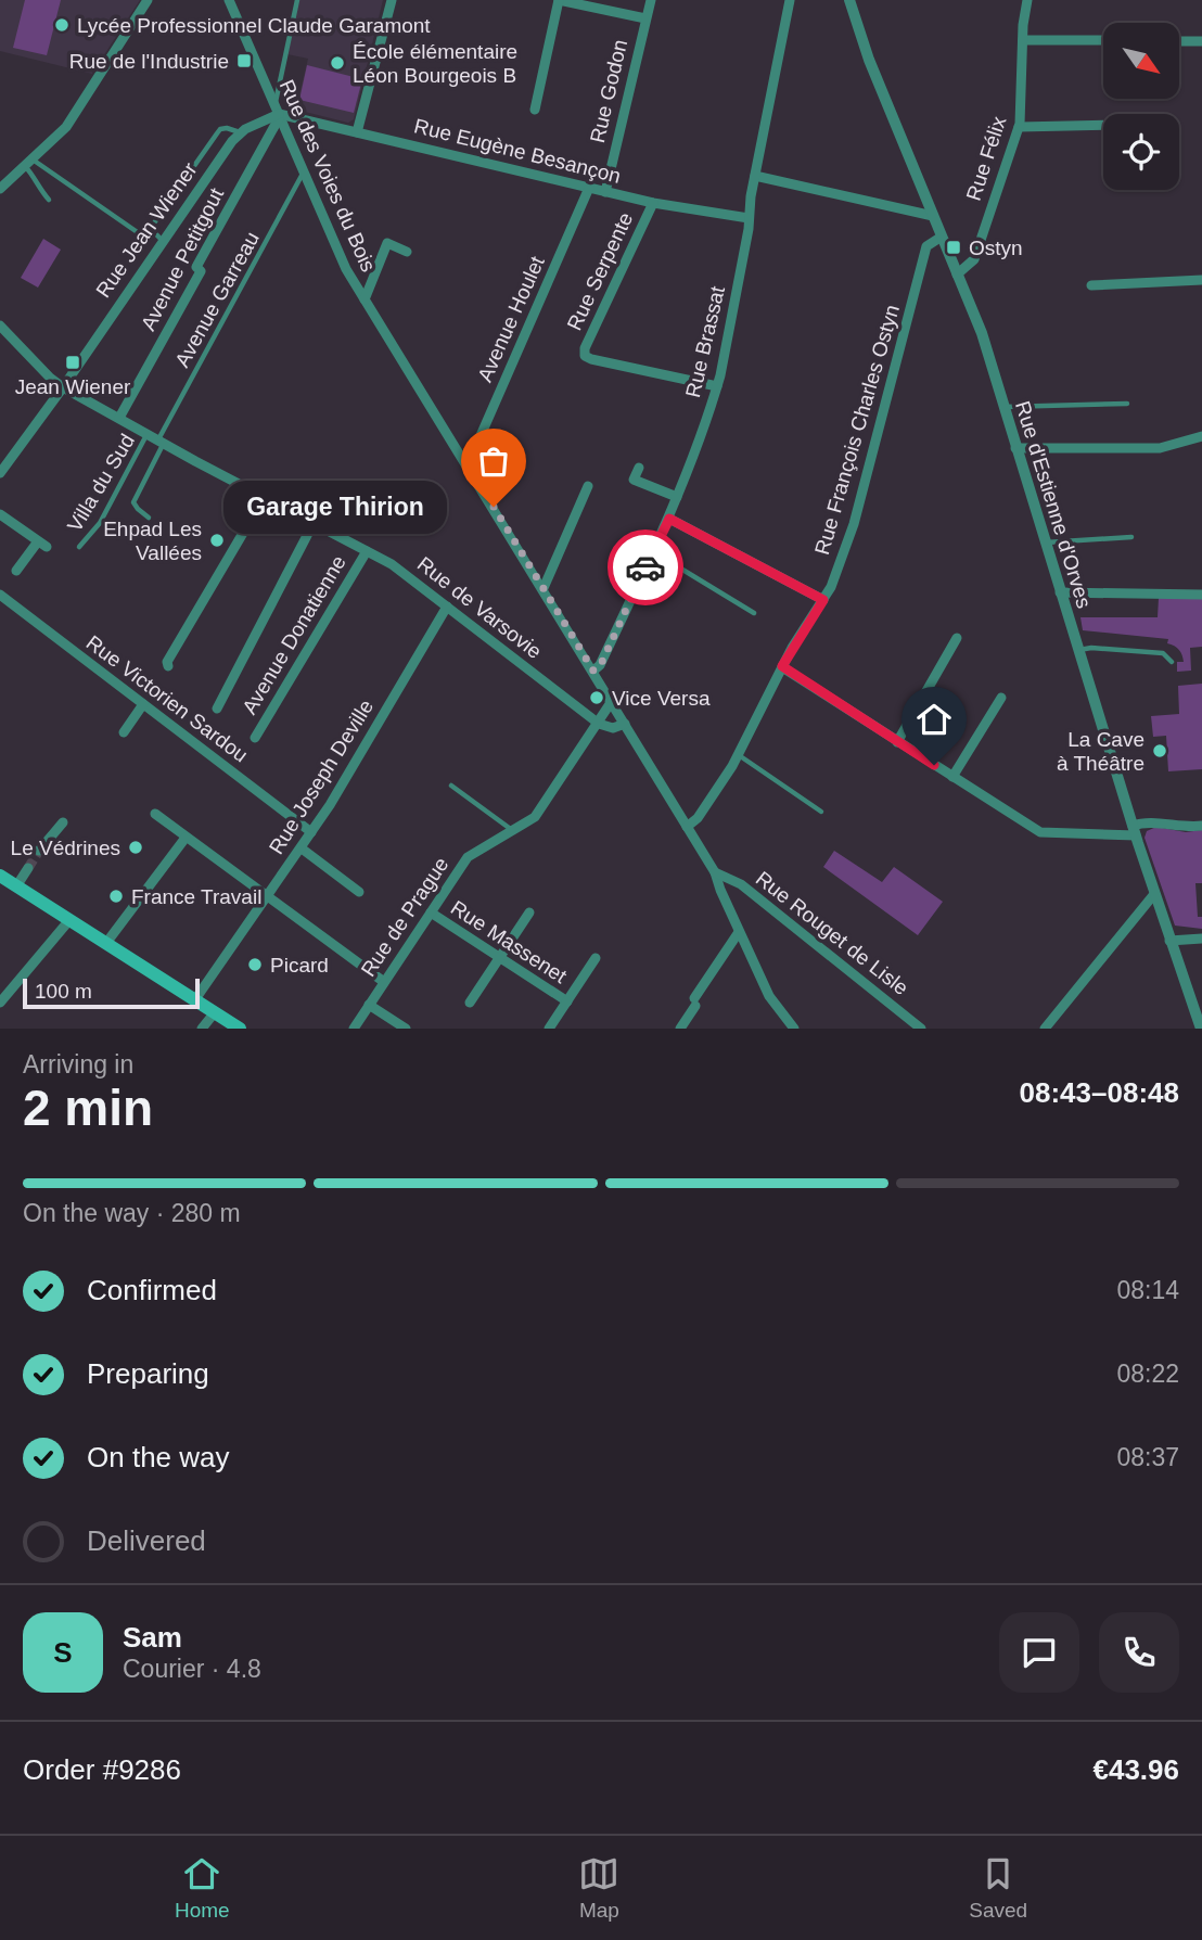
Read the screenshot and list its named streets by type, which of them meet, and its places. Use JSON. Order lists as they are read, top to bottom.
{
  "streets": {
    "street": [
      "Rue Godon",
      "Rue Eugène Besançon",
      "Rue Félix",
      "Rue des Voies du Bois",
      "Rue Jean Wiener",
      "Avenue Petitgout",
      "Rue Serpente",
      "Avenue Houlet",
      "Rue Brassat",
      "Rue François Charles Ostyn",
      "Rue d'Estienne d'Orves",
      "Rue de Varsovie",
      "Avenue Donatienne",
      "Rue Victorien Sardou",
      "Rue Joseph Deville",
      "Rue de Prague",
      "Rue Rouget de Lisle",
      "Rue Massenet"
    ],
    "lane": ["Avenue Garreau", "Villa du Sud"]
  },
  "crossings": [
    ["Rue Godon", "Rue Eugène Besançon"],
    ["Rue Eugène Besançon", "Rue des Voies du Bois"],
    ["Rue Eugène Besançon", "Rue Jean Wiener"],
    ["Rue Eugène Besançon", "Avenue Petitgout"],
    ["Rue Eugène Besançon", "Rue Serpente"],
    ["Rue Eugène Besançon", "Avenue Houlet"],
    ["Rue Eugène Besançon", "Rue Brassat"],
    ["Rue Félix", "Rue d'Estienne d'Orves"],
    ["Rue des Voies du Bois", "Rue Jean Wiener"],
    ["Rue des Voies du Bois", "Avenue Petitgout"],
    ["Rue des Voies du Bois", "Avenue Garreau"],
    ["Rue des Voies du Bois", "Avenue Houlet"],
    ["Rue des Voies du Bois", "Rue Brassat"],
    ["Rue des Voies du Bois", "Rue François Charles Ostyn"],
    ["Rue des Voies du Bois", "Rue de Prague"],
    ["Rue des Voies du Bois", "Rue Rouget de Lisle"],
    ["Rue Jean Wiener", "Avenue Petitgout"],
    ["Rue Jean Wiener", "Rue de Varsovie"],
    ["Avenue Petitgout", "Rue de Varsovie"],
    ["Rue Serpente", "Rue Brassat"],
    ["Avenue Garreau", "Rue de Varsovie"],
    ["Rue François Charles Ostyn", "Rue d'Estienne d'Orves"],
    ["Villa du Sud", "Rue de Varsovie"],
    ["Rue de Varsovie", "Avenue Donatienne"],
    ["Rue de Varsovie", "Rue Joseph Deville"],
    ["Rue de Varsovie", "Rue de Prague"],
    ["Rue Victorien Sardou", "Rue Joseph Deville"],
    ["Rue de Prague", "Rue Massenet"]
  ],
  "places": {
    "other": [
      "Lycée Professionnel Claude Garamont",
      "École élémentaire Léon Bourgeois B",
      "Garage Thirion",
      "Ehpad Les Vallées",
      "Vice Versa",
      "La Cave à Théâtre",
      "Le Védrines",
      "France Travail",
      "Picard"
    ],
    "transit": ["Rue de l'Industrie", "Ostyn", "Jean Wiener"]
  },
  "scale_bar": "100 m",
  "north": "bottom right",
  "page": {
    "bubble": "Garage Thirion",
    "scale": "100 m",
    "heading": ["2 min", "Arriving in", "08:43–08:48"],
    "panel": [
      "Sam",
      "Courier · 4.8",
      "Order #9286",
      "€43.96"
    ],
    "bar": "On the way · 280 m",
    "list": [
      ["Confirmed", "08:14"],
      ["Preparing", "08:22"],
      ["On the way", "08:37"],
      "Delivered"
    ],
    "round": "S",
    "tabs": ["Home", "Map", "Saved"]
  }
}
